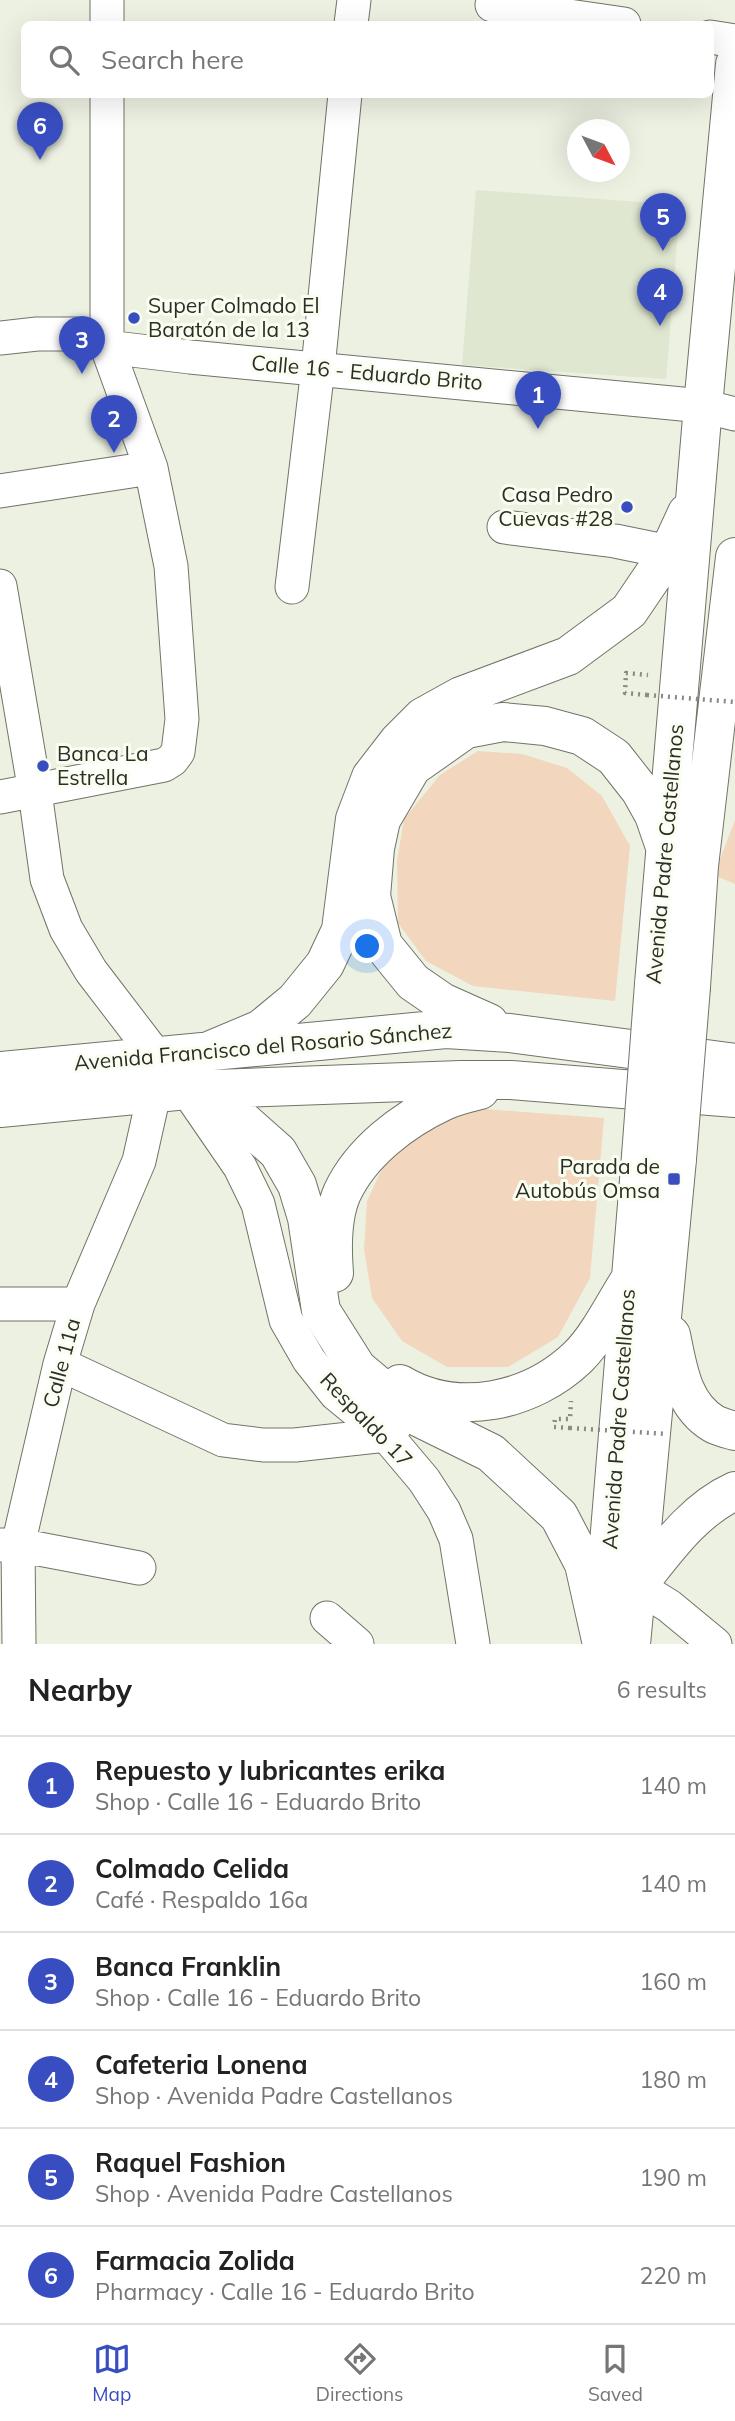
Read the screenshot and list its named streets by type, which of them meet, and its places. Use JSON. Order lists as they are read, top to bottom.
{
  "streets": {
    "main road": ["Avenida Padre Castellanos", "Avenida Francisco del Rosario Sánchez"],
    "street": ["Calle 16 - Eduardo Brito", "Calle 11a", "Respaldo 17"]
  },
  "crossings": [
    ["Calle 16 - Eduardo Brito", "Avenida Padre Castellanos"],
    ["Avenida Francisco del Rosario Sánchez", "Calle 11a"]
  ],
  "places": {
    "other": ["Super Colmado El Baratón de la 13", "Casa Pedro Cuevas #28", "Banca La Estrella"],
    "transit": ["Parada de Autobús Omsa"]
  },
  "north": "bottom right",
  "page": {
    "search": "Search here",
    "pins": [
      "6",
      "5",
      "4",
      "3",
      "1",
      "2"
    ],
    "heading": ["Nearby", "6 results"],
    "list": [
      {
        "mark": "1",
        "name": "Repuesto y lubricantes erika",
        "note": "Shop · Calle 16 - Eduardo Brito",
        "value": "140 m"
      },
      {
        "mark": "2",
        "name": "Colmado Celida",
        "note": "Café · Respaldo 16a",
        "value": "140 m"
      },
      {
        "mark": "3",
        "name": "Banca Franklin",
        "note": "Shop · Calle 16 - Eduardo Brito",
        "value": "160 m"
      },
      {
        "mark": "4",
        "name": "Cafeteria Lonena",
        "note": "Shop · Avenida Padre Castellanos",
        "value": "180 m"
      },
      {
        "mark": "5",
        "name": "Raquel Fashion",
        "note": "Shop · Avenida Padre Castellanos",
        "value": "190 m"
      },
      {
        "mark": "6",
        "name": "Farmacia Zolida",
        "note": "Pharmacy · Calle 16 - Eduardo Brito",
        "value": "220 m"
      }
    ],
    "nav": ["Map", "Directions", "Saved"]
  }
}
